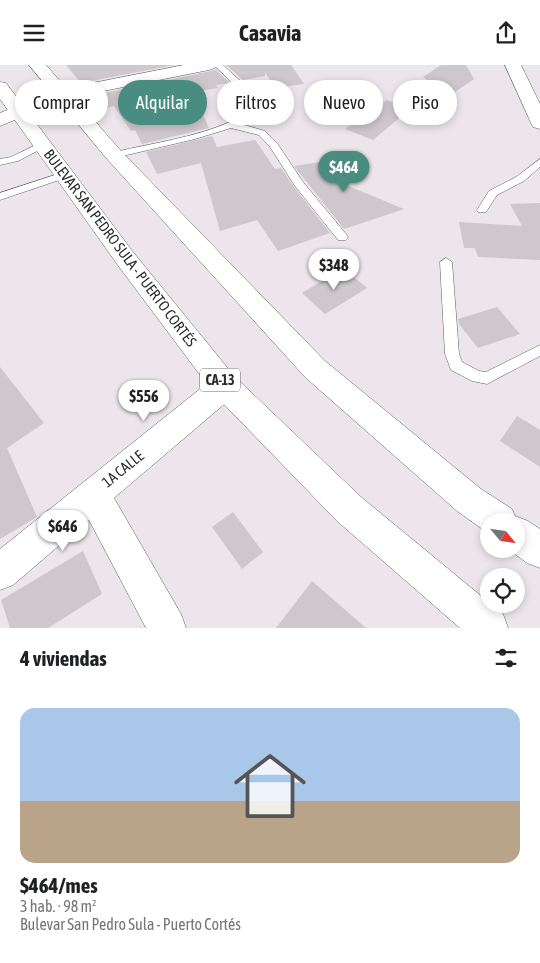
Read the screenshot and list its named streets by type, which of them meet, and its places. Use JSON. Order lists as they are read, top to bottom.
{
  "streets": {
    "main road": ["BULEVAR SAN PEDRO SULA - PUERTO CORTÉS", "CA-13", "1A CALLE"]
  },
  "crossings": [
    ["BULEVAR SAN PEDRO SULA - PUERTO CORTÉS", "1A CALLE"]
  ],
  "north": "bottom right",
  "page": {
    "header": "Casavia",
    "chip": [
      "Comprar",
      "Alquilar",
      "Filtros",
      "Nuevo",
      "Piso"
    ],
    "price": [
      "$464",
      "$348",
      "$556",
      "$646"
    ],
    "heading": "4 viviendas",
    "list": [
      {
        "name": "$464/mes",
        "note": "3 hab. · 98 m² · Bulevar San Pedro Sula - Puerto Cortés"
      }
    ]
  }
}
